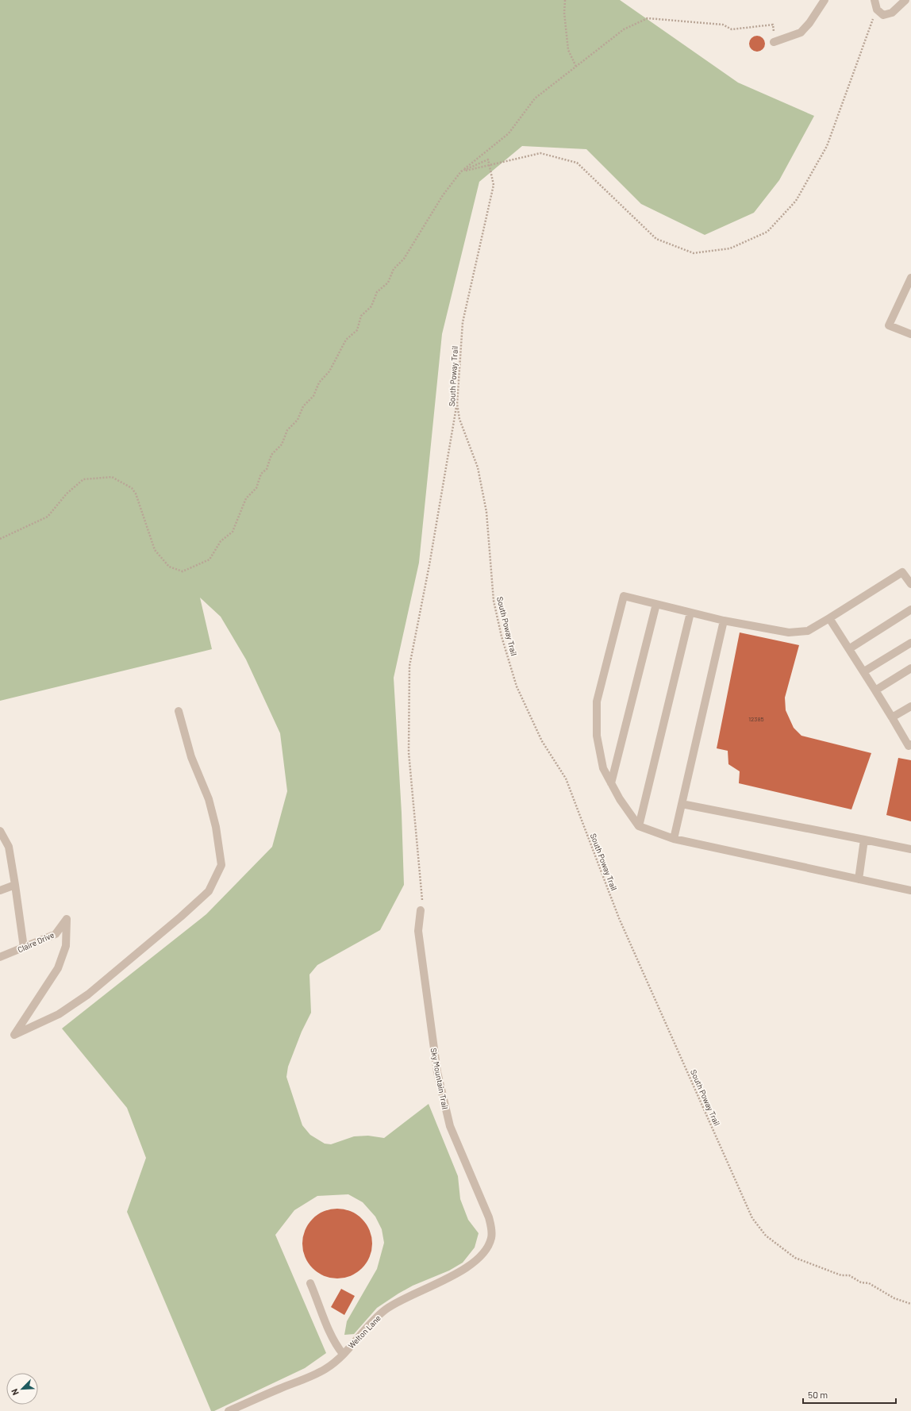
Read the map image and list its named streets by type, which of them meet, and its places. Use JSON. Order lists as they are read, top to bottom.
{
  "streets": {
    "street": ["Claire Drive", "Sky Mountain Trail", "Welton Lane"],
    "path": ["South Poway Trail"]
  },
  "crossings": [
    ["Sky Mountain Trail", "Welton Lane"]
  ],
  "house_numbers": ["12385"],
  "scale_bar": "50 m",
  "north": "bottom left"
}
